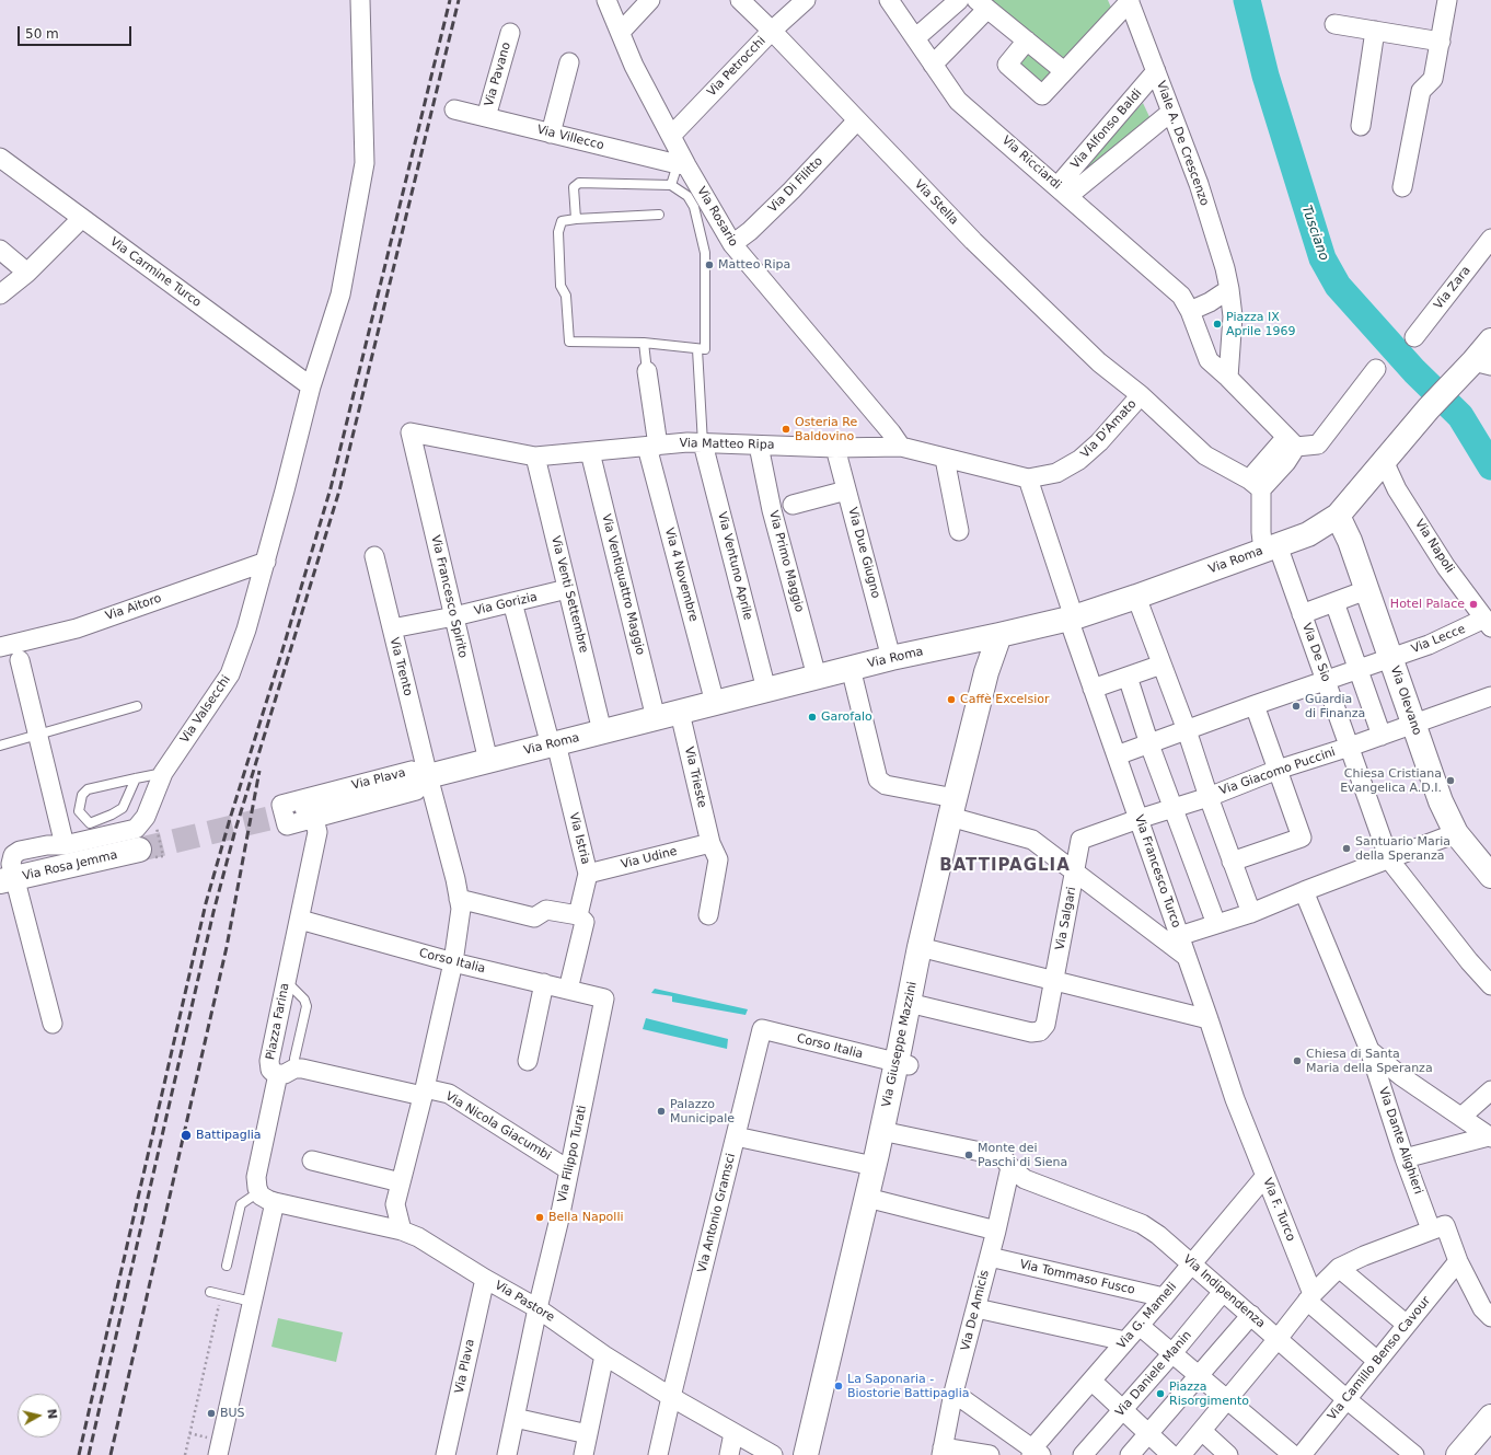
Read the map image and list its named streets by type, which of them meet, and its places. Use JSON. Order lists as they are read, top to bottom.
{
  "streets": {
    "main road": [
      "Via Roma",
      "Via Olevano",
      "Via Rosa Jemma",
      "Via Giuseppe Mazzini"
    ],
    "street": [
      "Via Petrocchi",
      "Via Pavano",
      "Via Alfonso Baldi",
      "Via Villecco",
      "Viale A. De Crescenzo",
      "Via Ricciardi",
      "Via Di Filitto",
      "Via Stella",
      "Via Rosario",
      "Via Carmine Turco",
      "Via Zara",
      "Via D'Amato",
      "Via Matteo Ripa",
      "Via Napoli",
      "Via Due Giugno",
      "Via Primo Maggio",
      "Via Ventuno Aprile",
      "Via 4 Novembre",
      "Via Ventiquattro Maggio",
      "Via Venti Settembre",
      "Via Francesco Spirito",
      "Via Gorizia",
      "Via Aitoro",
      "Via Lecce",
      "Via De Sio",
      "Via Trento",
      "Via Valsecchi",
      "Via Giacomo Puccini",
      "Via Trieste",
      "Via Plava",
      "Via Istria",
      "Via Udine",
      "Via Francesco Turco",
      "Via Salgari",
      "Corso Italia",
      "Piazza Farina",
      "Via Nicola Giacumbi",
      "Via Dante Alighieri",
      "Via Filippo Turati",
      "Via F. Turco",
      "Via Antonio Gramsci",
      "Via Tommaso Fusco",
      "Via Indipendenza",
      "Via Pastore",
      "Via De Amicis",
      "Via G. Mameli",
      "Via Camillo Benso Cavour",
      "Via Daniele Manin"
    ]
  },
  "crossings": [
    ["Via Petrocchi", "Via Stella"],
    ["Via Petrocchi", "Via Rosario"],
    ["Via Pavano", "Via Villecco"],
    ["Via Alfonso Baldi", "Viale A. De Crescenzo"],
    ["Via Alfonso Baldi", "Via Ricciardi"],
    ["Via Villecco", "Via Rosario"],
    ["Viale A. De Crescenzo", "Via Ricciardi"],
    ["Via Di Filitto", "Via Stella"],
    ["Via Di Filitto", "Via Rosario"],
    ["Via Stella", "Via D'Amato"],
    ["Via Stella", "Via De Sio"],
    ["Via Rosario", "Via Matteo Ripa"],
    ["Via Carmine Turco", "Via Valsecchi"],
    ["Via D'Amato", "Via Matteo Ripa"],
    ["Via Matteo Ripa", "Via Due Giugno"],
    ["Via Matteo Ripa", "Via Primo Maggio"],
    ["Via Matteo Ripa", "Via Ventuno Aprile"],
    ["Via Matteo Ripa", "Via 4 Novembre"],
    ["Via Matteo Ripa", "Via Ventiquattro Maggio"],
    ["Via Matteo Ripa", "Via Venti Settembre"],
    ["Via Matteo Ripa", "Via Francesco Spirito"],
    ["Via Napoli", "Via Roma"],
    ["Via Napoli", "Via Lecce"],
    ["Via Due Giugno", "Via Roma"],
    ["Via Roma", "Via Primo Maggio"],
    ["Via Roma", "Via Ventuno Aprile"],
    ["Via Roma", "Via 4 Novembre"],
    ["Via Roma", "Via Ventiquattro Maggio"],
    ["Via Roma", "Via Venti Settembre"],
    ["Via Roma", "Via Francesco Spirito"],
    ["Via Roma", "Via De Sio"],
    ["Via Roma", "Via Trento"],
    ["Via Roma", "Via Olevano"],
    ["Via Roma", "Via Trieste"],
    ["Via Roma", "Via Istria"],
    ["Via Roma", "Via Francesco Turco"],
    ["Via Roma", "Via Giuseppe Mazzini"],
    ["Via Venti Settembre", "Via Gorizia"],
    ["Via Francesco Spirito", "Via Gorizia"],
    ["Via Gorizia", "Via Trento"],
    ["Via Gorizia", "Via Istria"],
    ["Via Aitoro", "Via Valsecchi"],
    ["Via Lecce", "Via Olevano"],
    ["Via De Sio", "Via Giacomo Puccini"],
    ["Via Olevano", "Via Giacomo Puccini"],
    ["Via Valsecchi", "Via Rosa Jemma"],
    ["Via Giacomo Puccini", "Via Francesco Turco"],
    ["Via Giacomo Puccini", "Via Salgari"],
    ["Via Trieste", "Via Udine"],
    ["Via Plava", "Via Pastore"],
    ["Via Istria", "Via Udine"],
    ["Via Francesco Turco", "Via Salgari"],
    ["Via Francesco Turco", "Via F. Turco"],
    ["Via Salgari", "Via Giuseppe Mazzini"],
    ["Corso Italia", "Piazza Farina"],
    ["Corso Italia", "Via Giuseppe Mazzini"],
    ["Corso Italia", "Via Filippo Turati"],
    ["Corso Italia", "Via Antonio Gramsci"],
    ["Piazza Farina", "Via Nicola Giacumbi"],
    ["Piazza Farina", "Via Pastore"],
    ["Via Giuseppe Mazzini", "Via Indipendenza"],
    ["Via Nicola Giacumbi", "Via Filippo Turati"],
    ["Via Filippo Turati", "Via Pastore"],
    ["Via F. Turco", "Via G. Mameli"],
    ["Via Antonio Gramsci", "Via Pastore"],
    ["Via Tommaso Fusco", "Via De Amicis"],
    ["Via Tommaso Fusco", "Via G. Mameli"],
    ["Via Indipendenza", "Via De Amicis"],
    ["Via Indipendenza", "Via G. Mameli"],
    ["Via Indipendenza", "Via Camillo Benso Cavour"],
    ["Via Indipendenza", "Via Daniele Manin"]
  ],
  "districts": ["BATTIPAGLIA"],
  "water": ["Tusciano"],
  "places": [
    "Matteo Ripa",
    "Piazza IX Aprile 1969",
    "Osteria Re Baldovino",
    "Hotel Palace",
    "Caffè Excelsior",
    "Guardia di Finanza",
    "Garofalo",
    "Chiesa Cristiana Evangelica A.D.I.",
    "Santuario Maria della Speranza",
    "Chiesa di Santa Maria della Speranza",
    "Palazzo Municipale",
    "Battipaglia",
    "Monte dei Paschi di Siena",
    "Bella Napolli",
    "La Saponaria - Biostorie Battipaglia",
    "Piazza Risorgimento",
    "BUS"
  ],
  "scale_bar": "50 m",
  "north": "right"
}
